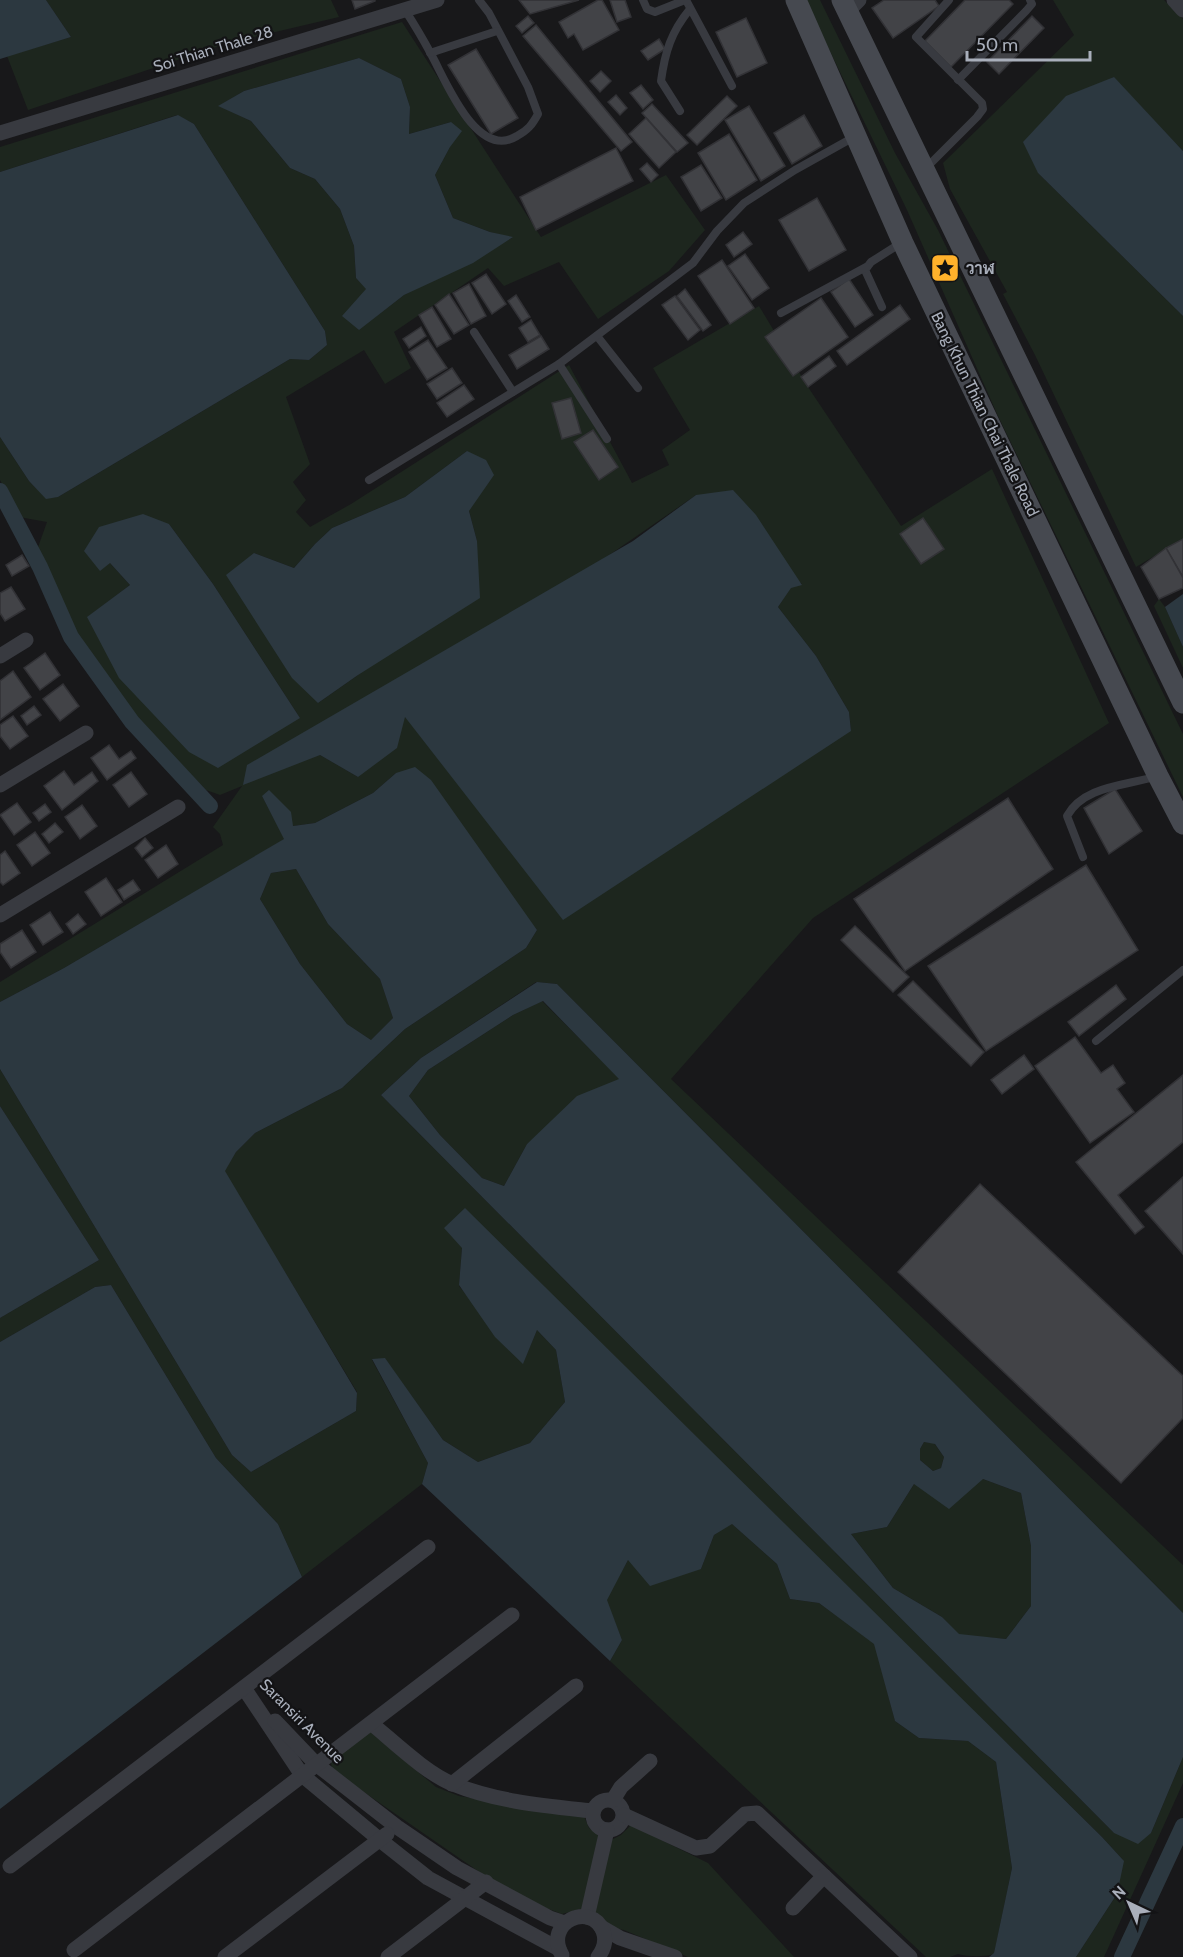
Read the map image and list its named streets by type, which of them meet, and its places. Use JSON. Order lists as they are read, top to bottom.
{
  "streets": {
    "main road": ["Bang Khun Thian Chai Thale Road"],
    "street": ["Soi Thian Thale 28", "Saransiri Avenue"]
  },
  "places": {
    "place": ["วาฬ"]
  },
  "scale_bar": "50 m",
  "north": "top left"
}
